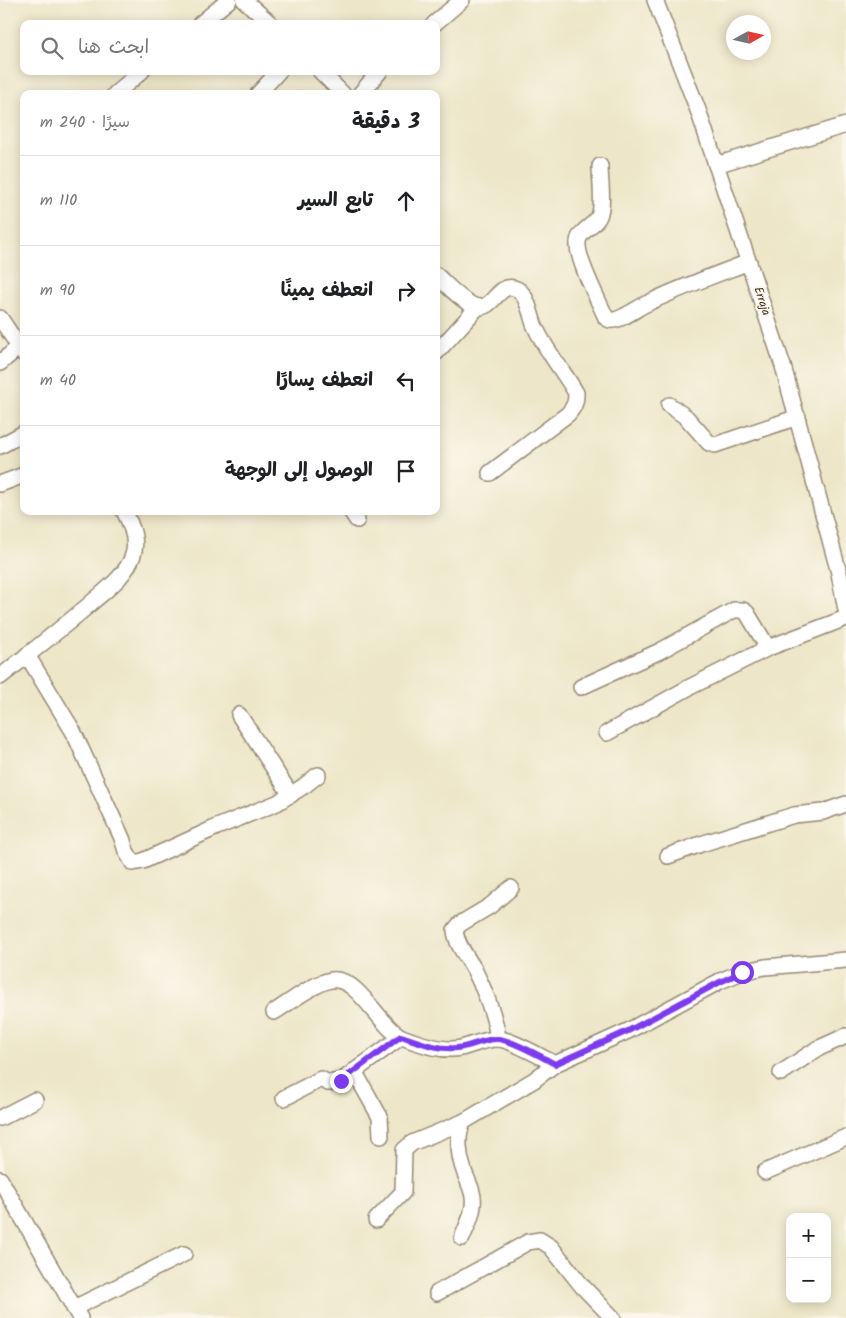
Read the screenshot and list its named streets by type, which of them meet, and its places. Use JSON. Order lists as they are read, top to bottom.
{
  "streets": {
    "street": ["Erraja"]
  },
  "north": "right",
  "page": {
    "search": "ابحث هنا",
    "heading": ["3 دقيقة", "سيرًا · 240 m"],
    "list": [
      ["تابع السير", "110 m"],
      ["انعطف يمينًا", "90 m"],
      ["انعطف يسارًا", "40 m"],
      "الوصول إلى الوجهة"
    ],
    "map_buttons": ["+", "−"]
  }
}
